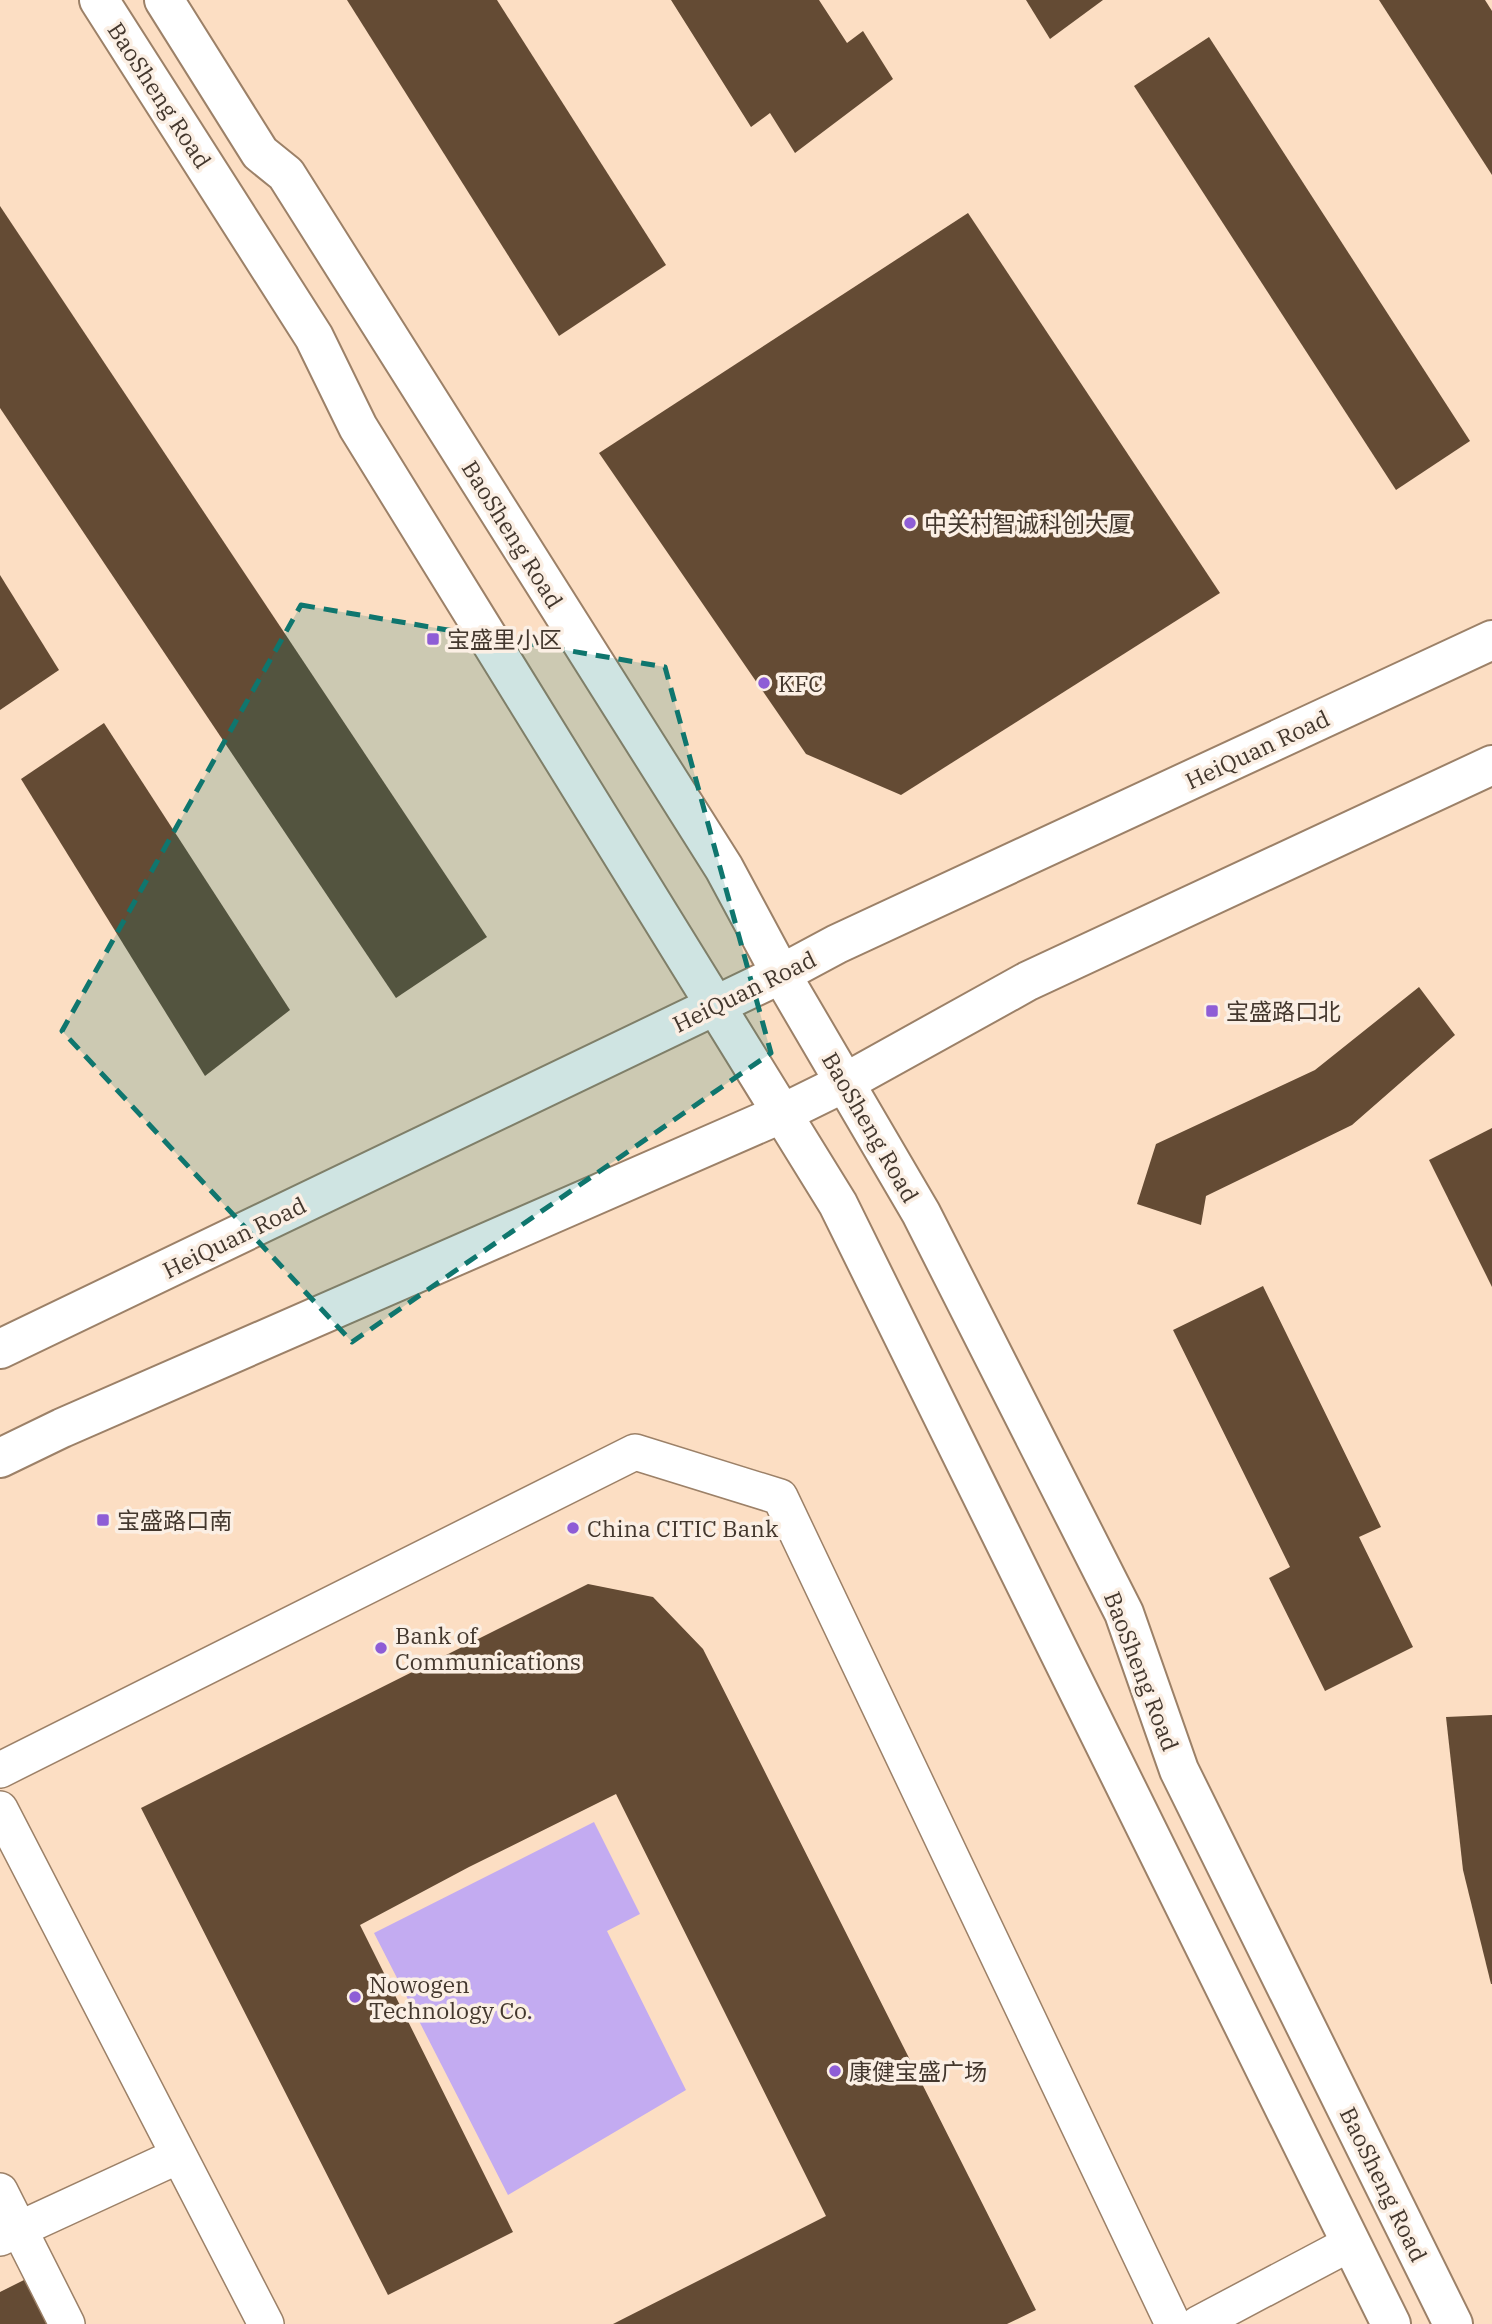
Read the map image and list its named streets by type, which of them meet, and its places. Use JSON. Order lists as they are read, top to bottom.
{
  "streets": {
    "street": ["BaoSheng Road", "HeiQuan Road"]
  },
  "crossings": [
    ["BaoSheng Road", "HeiQuan Road"]
  ],
  "places": {
    "other": [
      "中关村智诚科创大厦",
      "KFC",
      "China CITIC Bank",
      "Bank of Communications",
      "Nowogen Technology Co.",
      "康健宝盛广场"
    ],
    "transit": ["宝盛里小区", "宝盛路口北", "宝盛路口南"]
  }
}
